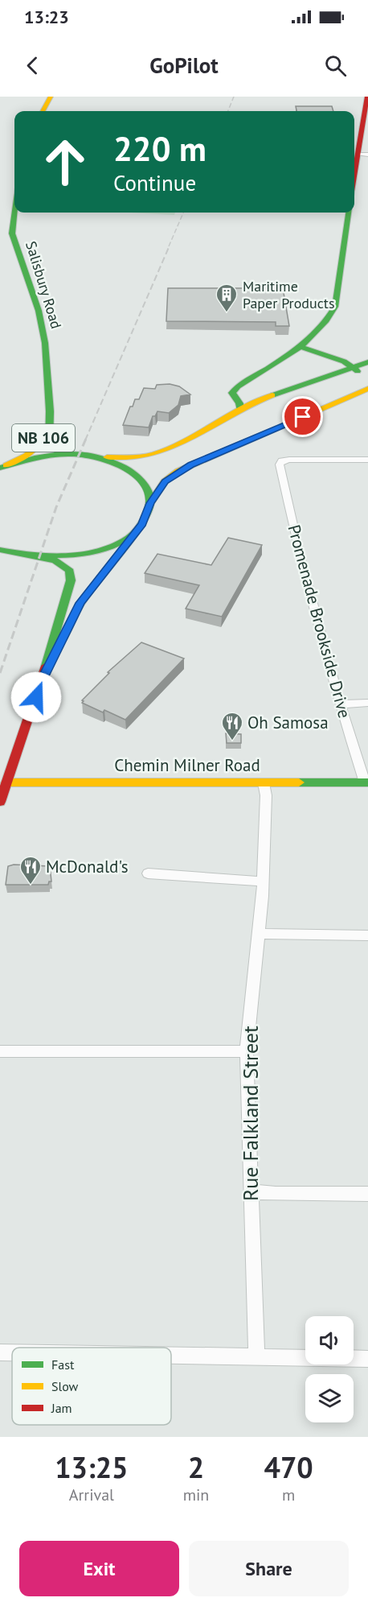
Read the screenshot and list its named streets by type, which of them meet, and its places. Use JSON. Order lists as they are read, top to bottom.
{
  "streets": {
    "main road": ["Salisbury Road", "NB 106", "Chemin Milner Road"],
    "street": ["Promenade Brookside Drive", "Rue Falkland Street"]
  },
  "crossings": [
    ["Promenade Brookside Drive", "Chemin Milner Road"],
    ["Chemin Milner Road", "Rue Falkland Street"]
  ],
  "places": {
    "building": ["Maritime Paper Products"],
    "restaurant": ["Oh Samosa", "McDonald's"]
  },
  "legend": ["Fast", "Slow", "Jam"],
  "page": {
    "status": "13:23",
    "header": "GoPilot",
    "turn": ["220 m", "Continue"],
    "eta": [
      "13:25",
      "Arrival",
      "2",
      "min",
      "470",
      "m"
    ],
    "buttons": ["Exit", "Share"]
  }
}
